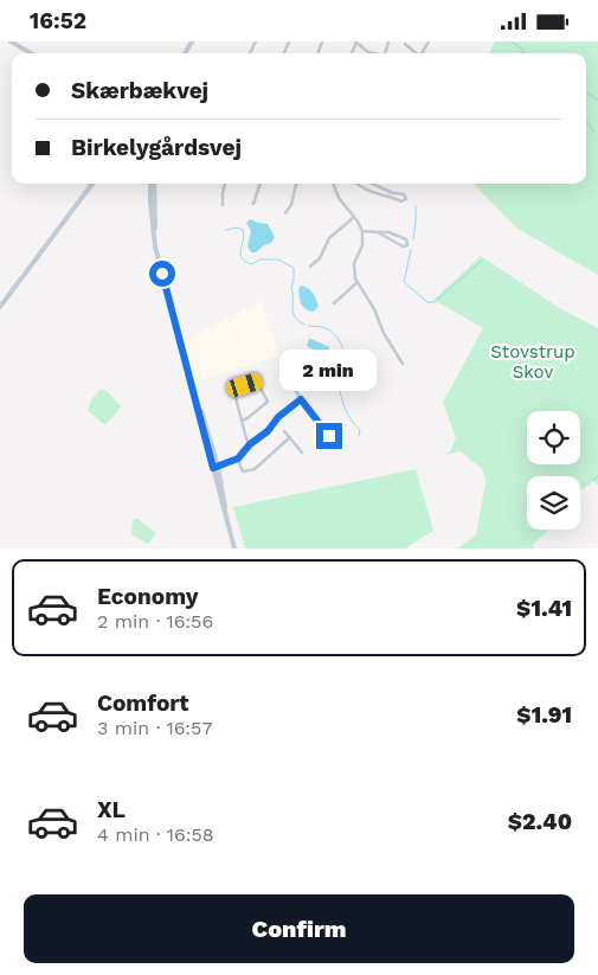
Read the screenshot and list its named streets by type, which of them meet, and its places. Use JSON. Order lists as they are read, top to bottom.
{
  "parks": ["Stovstrup Skov"],
  "page": {
    "status": "16:52",
    "banner": ["Skærbækvej", "Birkelygårdsvej"],
    "bubble": "2 min",
    "list": [
      {
        "name": "Economy",
        "note": "2 min · 16:56",
        "value": "$1.41"
      },
      {
        "name": "Comfort",
        "note": "3 min · 16:57",
        "value": "$1.91"
      },
      {
        "name": "XL",
        "note": "4 min · 16:58",
        "value": "$2.40"
      }
    ],
    "buttons": "Confirm"
  }
}
